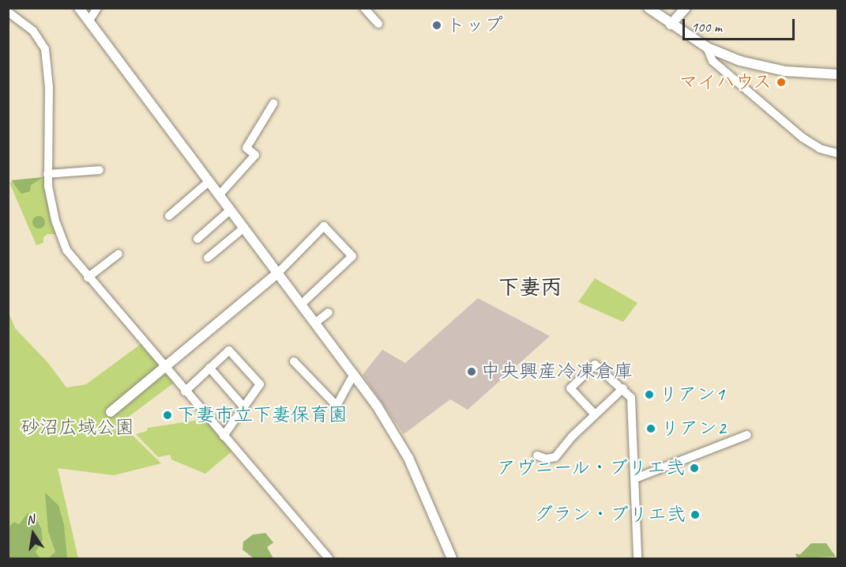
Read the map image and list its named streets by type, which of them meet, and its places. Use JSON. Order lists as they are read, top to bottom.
{
  "districts": ["下妻丙"],
  "parks": ["砂沼広域公園"],
  "places": [
    "トップ",
    "マイハウス",
    "中央興産冷凍倉庫",
    "リアン1",
    "下妻市立下妻保育園",
    "リアン2",
    "アヴニール・ブリエ弐",
    "グラン・ブリエ弐"
  ],
  "scale_bar": "100 m",
  "north": "top"
}
